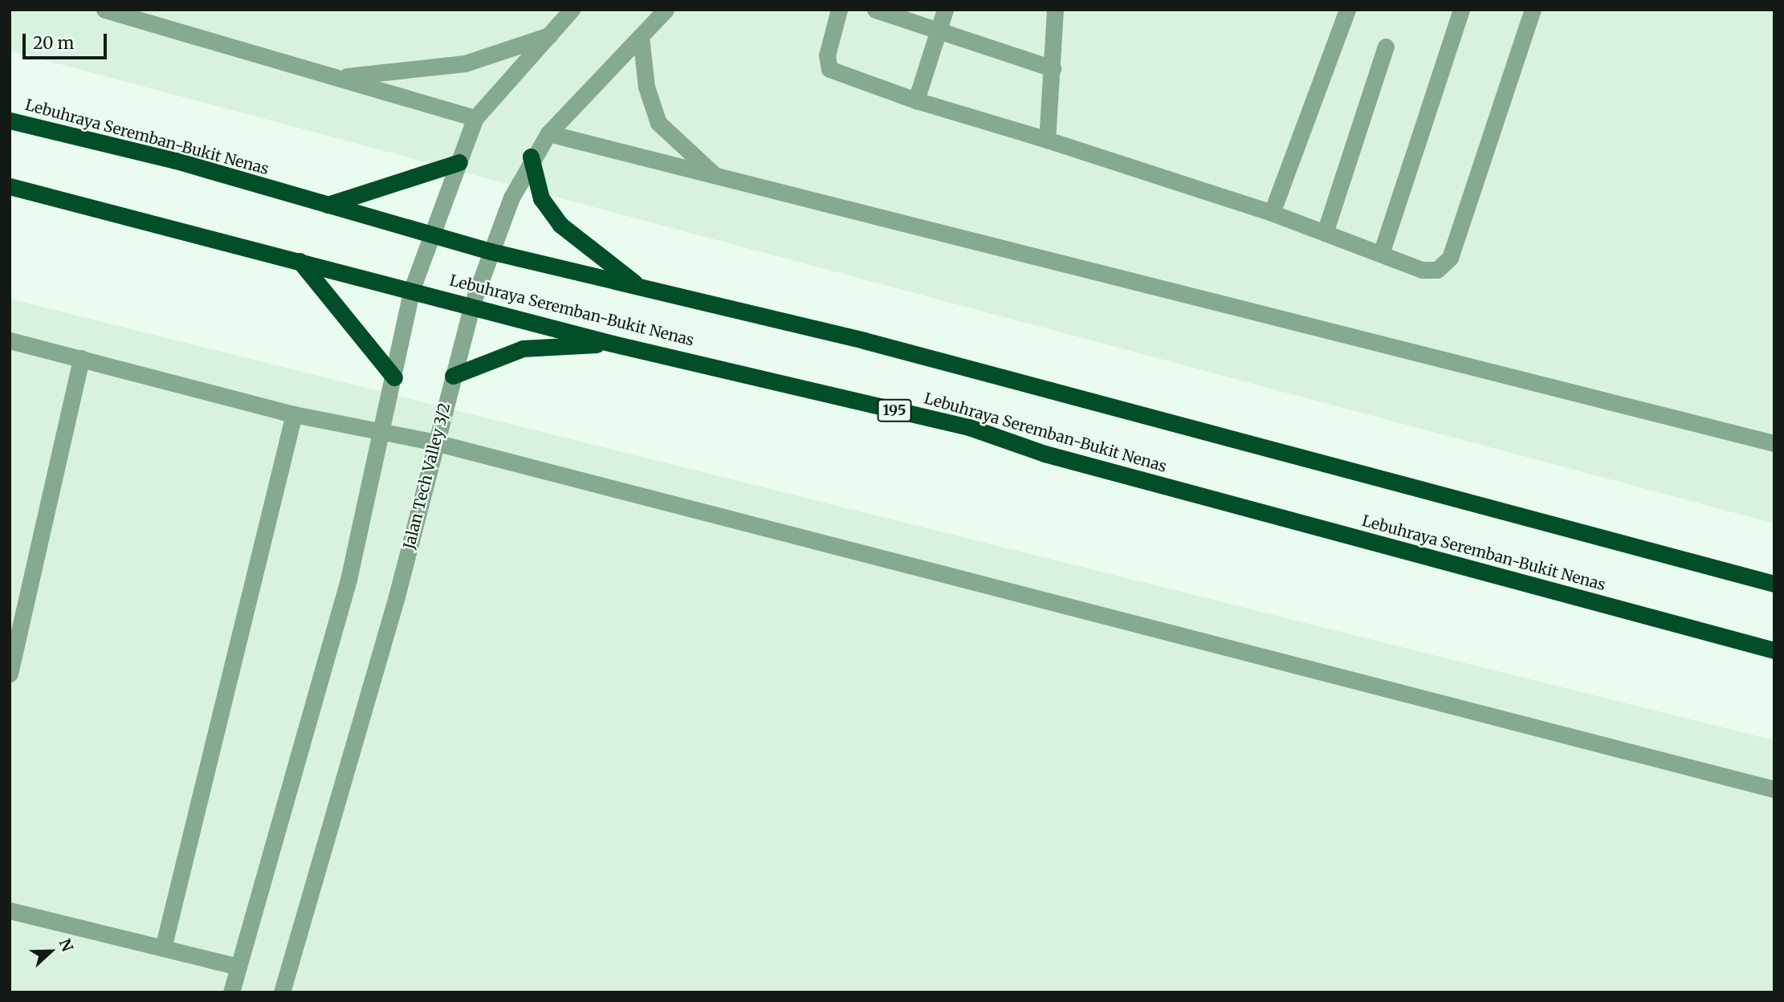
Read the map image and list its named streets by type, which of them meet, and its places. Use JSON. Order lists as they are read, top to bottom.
{
  "streets": {
    "highway": ["Lebuhraya Seremban-Bukit Nenas", "195"],
    "street": ["Jalan Tech Valley 3/2"]
  },
  "crossings": [
    ["Lebuhraya Seremban-Bukit Nenas", "Jalan Tech Valley 3/2"]
  ],
  "scale_bar": "20 m",
  "north": "right"
}
